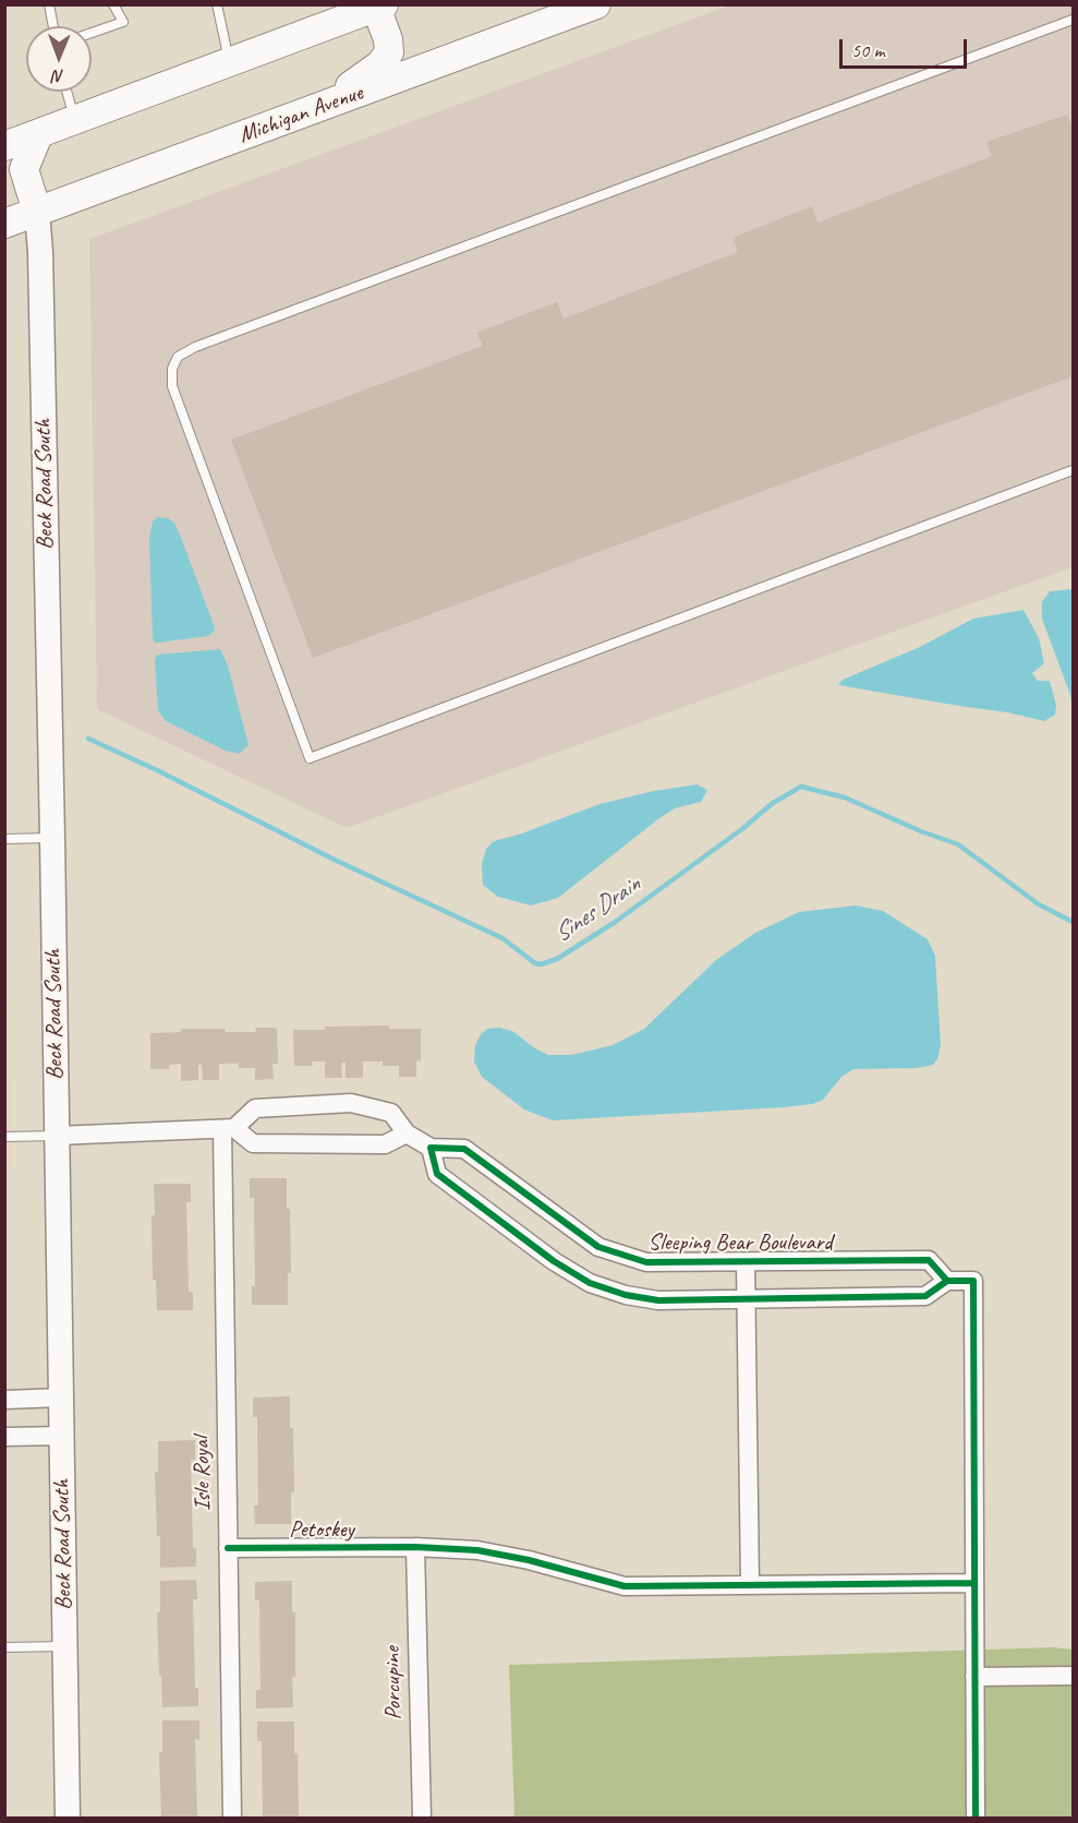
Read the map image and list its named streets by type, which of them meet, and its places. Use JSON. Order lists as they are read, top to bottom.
{
  "streets": {
    "main road": ["Michigan Avenue", "Beck Road South"],
    "street": [
      "Sleeping Bear Boulevard",
      "Isle Royal",
      "Petoskey",
      "Porcupine"
    ]
  },
  "crossings": [
    ["Michigan Avenue", "Beck Road South"],
    ["Sleeping Bear Boulevard", "Isle Royal"],
    ["Isle Royal", "Petoskey"],
    ["Petoskey", "Porcupine"]
  ],
  "water": ["Sines Drain"],
  "scale_bar": "50 m",
  "north": "bottom"
}
